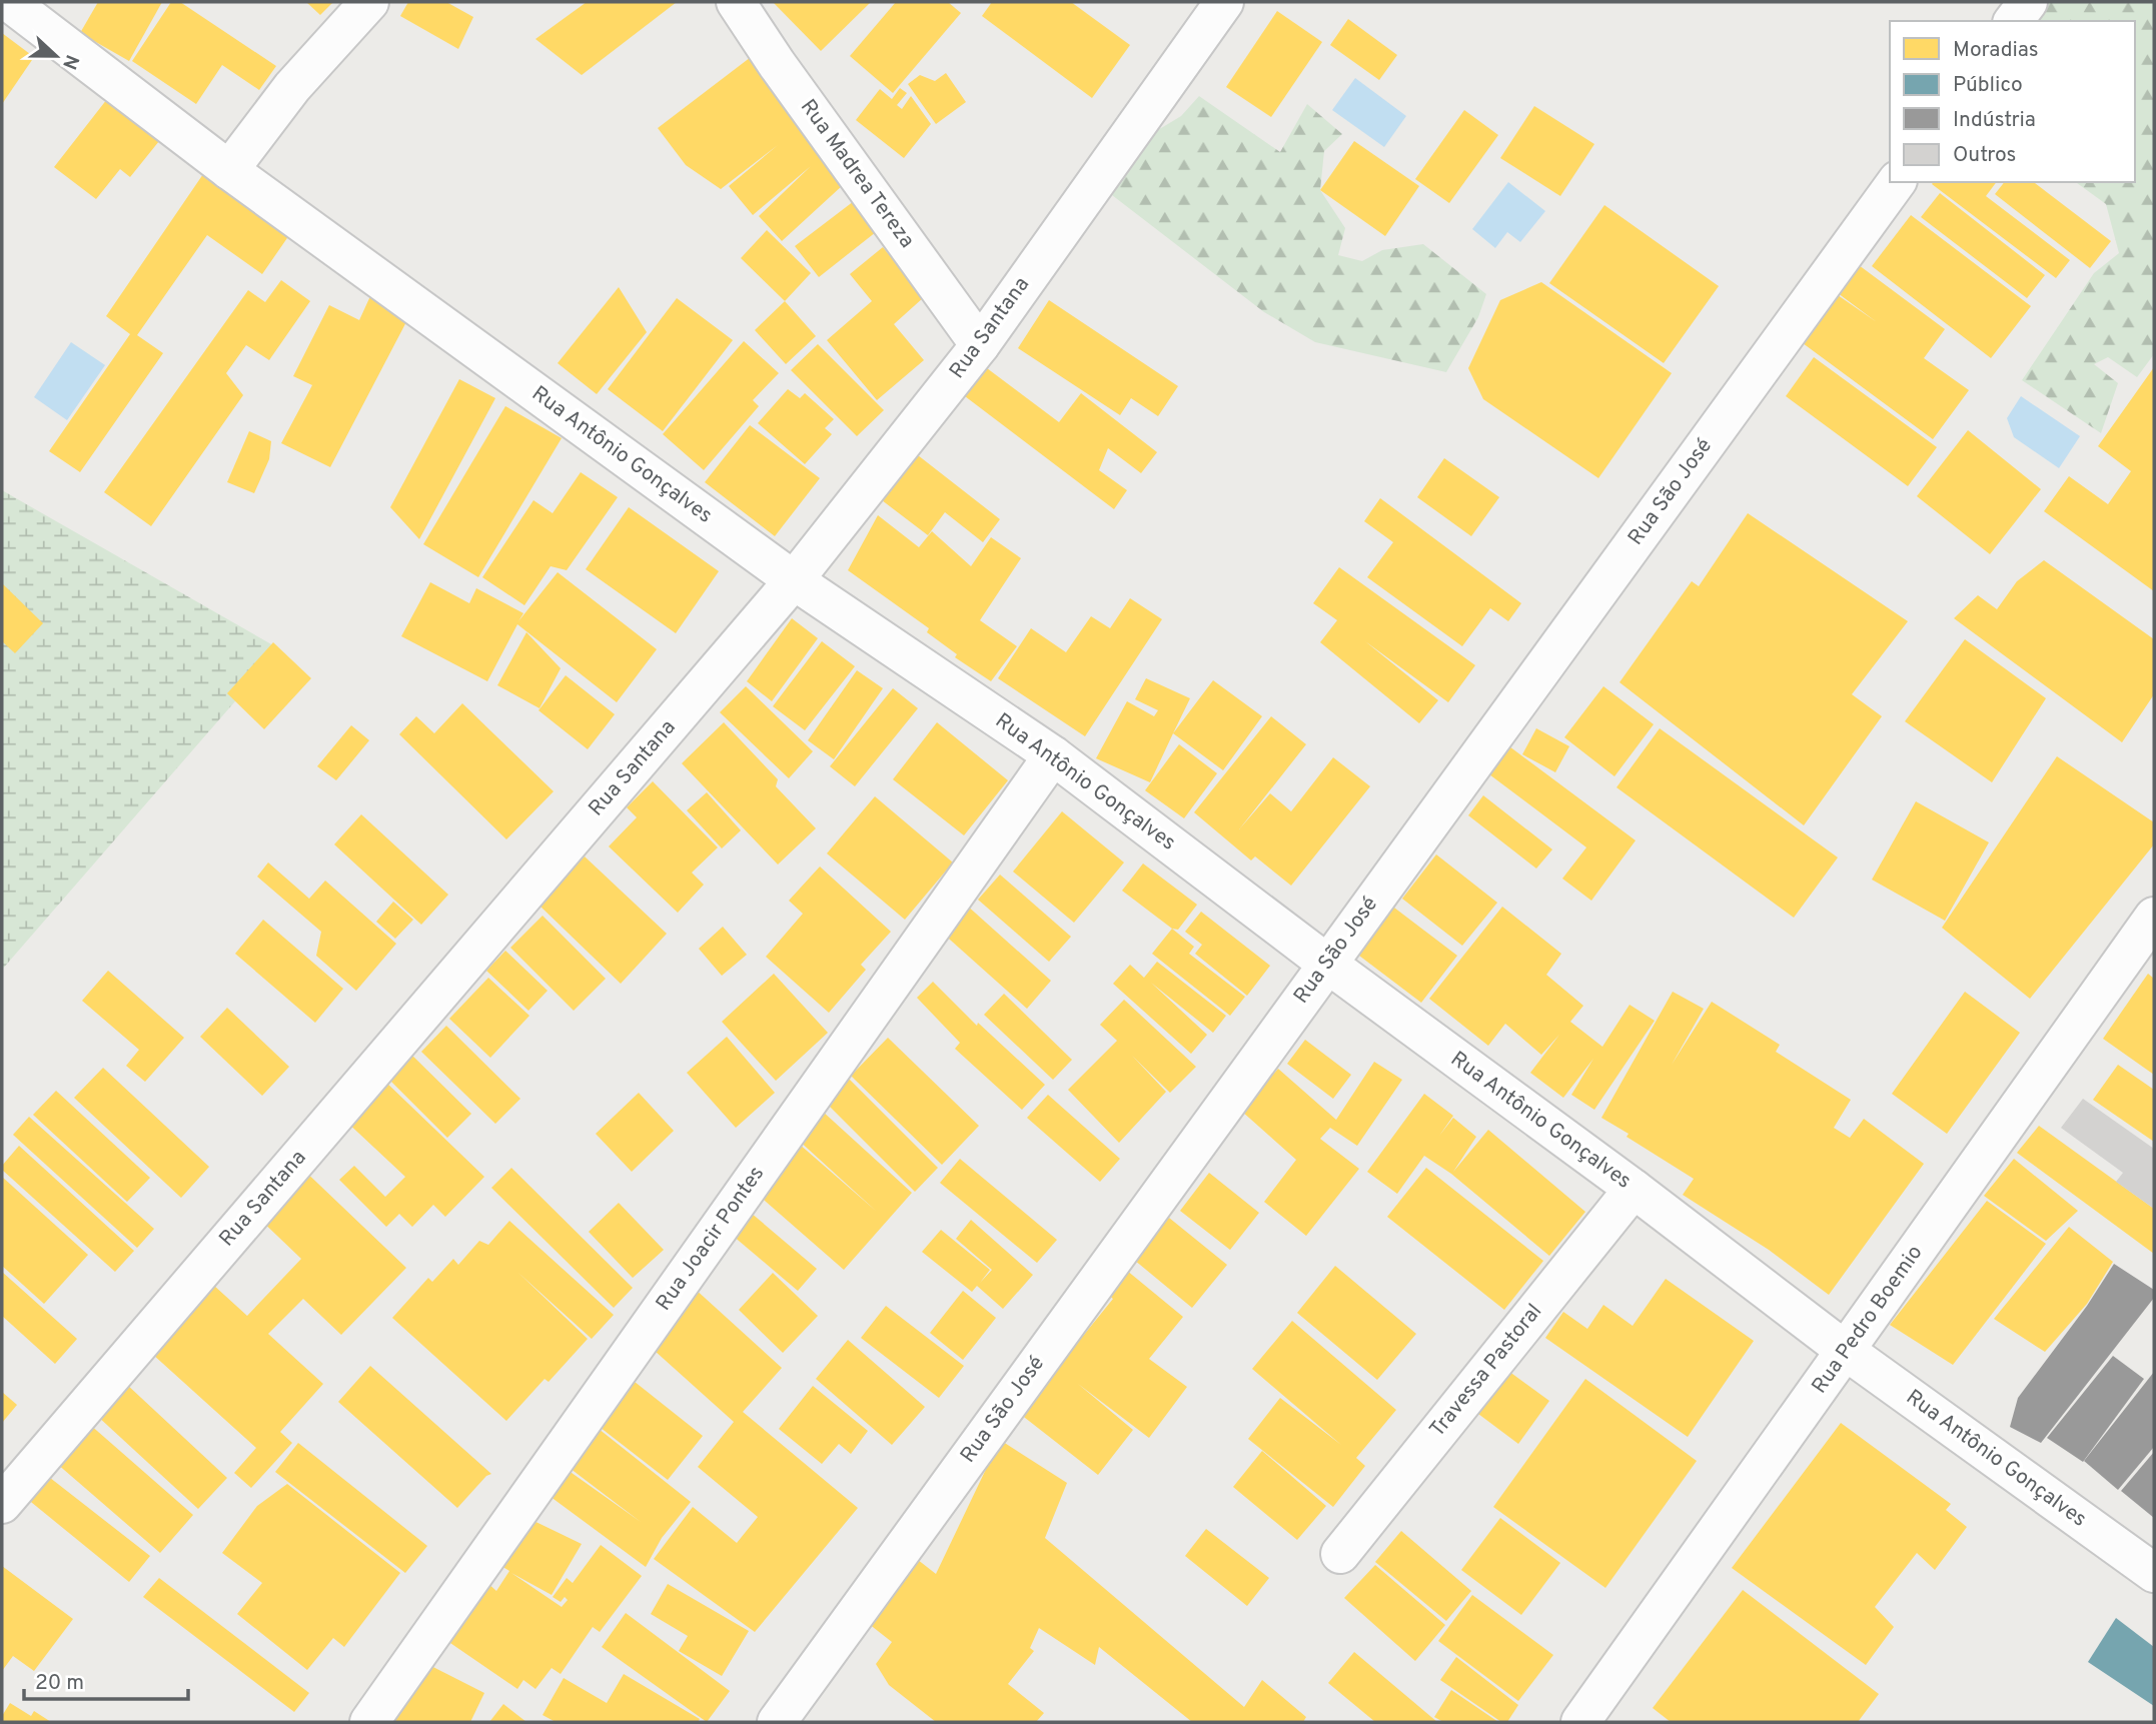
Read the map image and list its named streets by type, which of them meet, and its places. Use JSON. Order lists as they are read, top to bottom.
{
  "streets": {
    "street": [
      "Rua Madrea Tereza",
      "Rua Santana",
      "Rua Antônio Gonçalves",
      "Rua São José",
      "Rua Joacir Pontes",
      "Rua Pedro Boemio",
      "Travessa Pastoral"
    ]
  },
  "crossings": [
    ["Rua Madrea Tereza", "Rua Santana"],
    ["Rua Santana", "Rua Antônio Gonçalves"],
    ["Rua Antônio Gonçalves", "Rua São José"],
    ["Rua Antônio Gonçalves", "Rua Joacir Pontes"],
    ["Rua Antônio Gonçalves", "Rua Pedro Boemio"],
    ["Rua Antônio Gonçalves", "Travessa Pastoral"]
  ],
  "legend": [
    "Moradias",
    "Público",
    "Indústria",
    "Outros"
  ],
  "scale_bar": "20 m",
  "north": "right"
}
